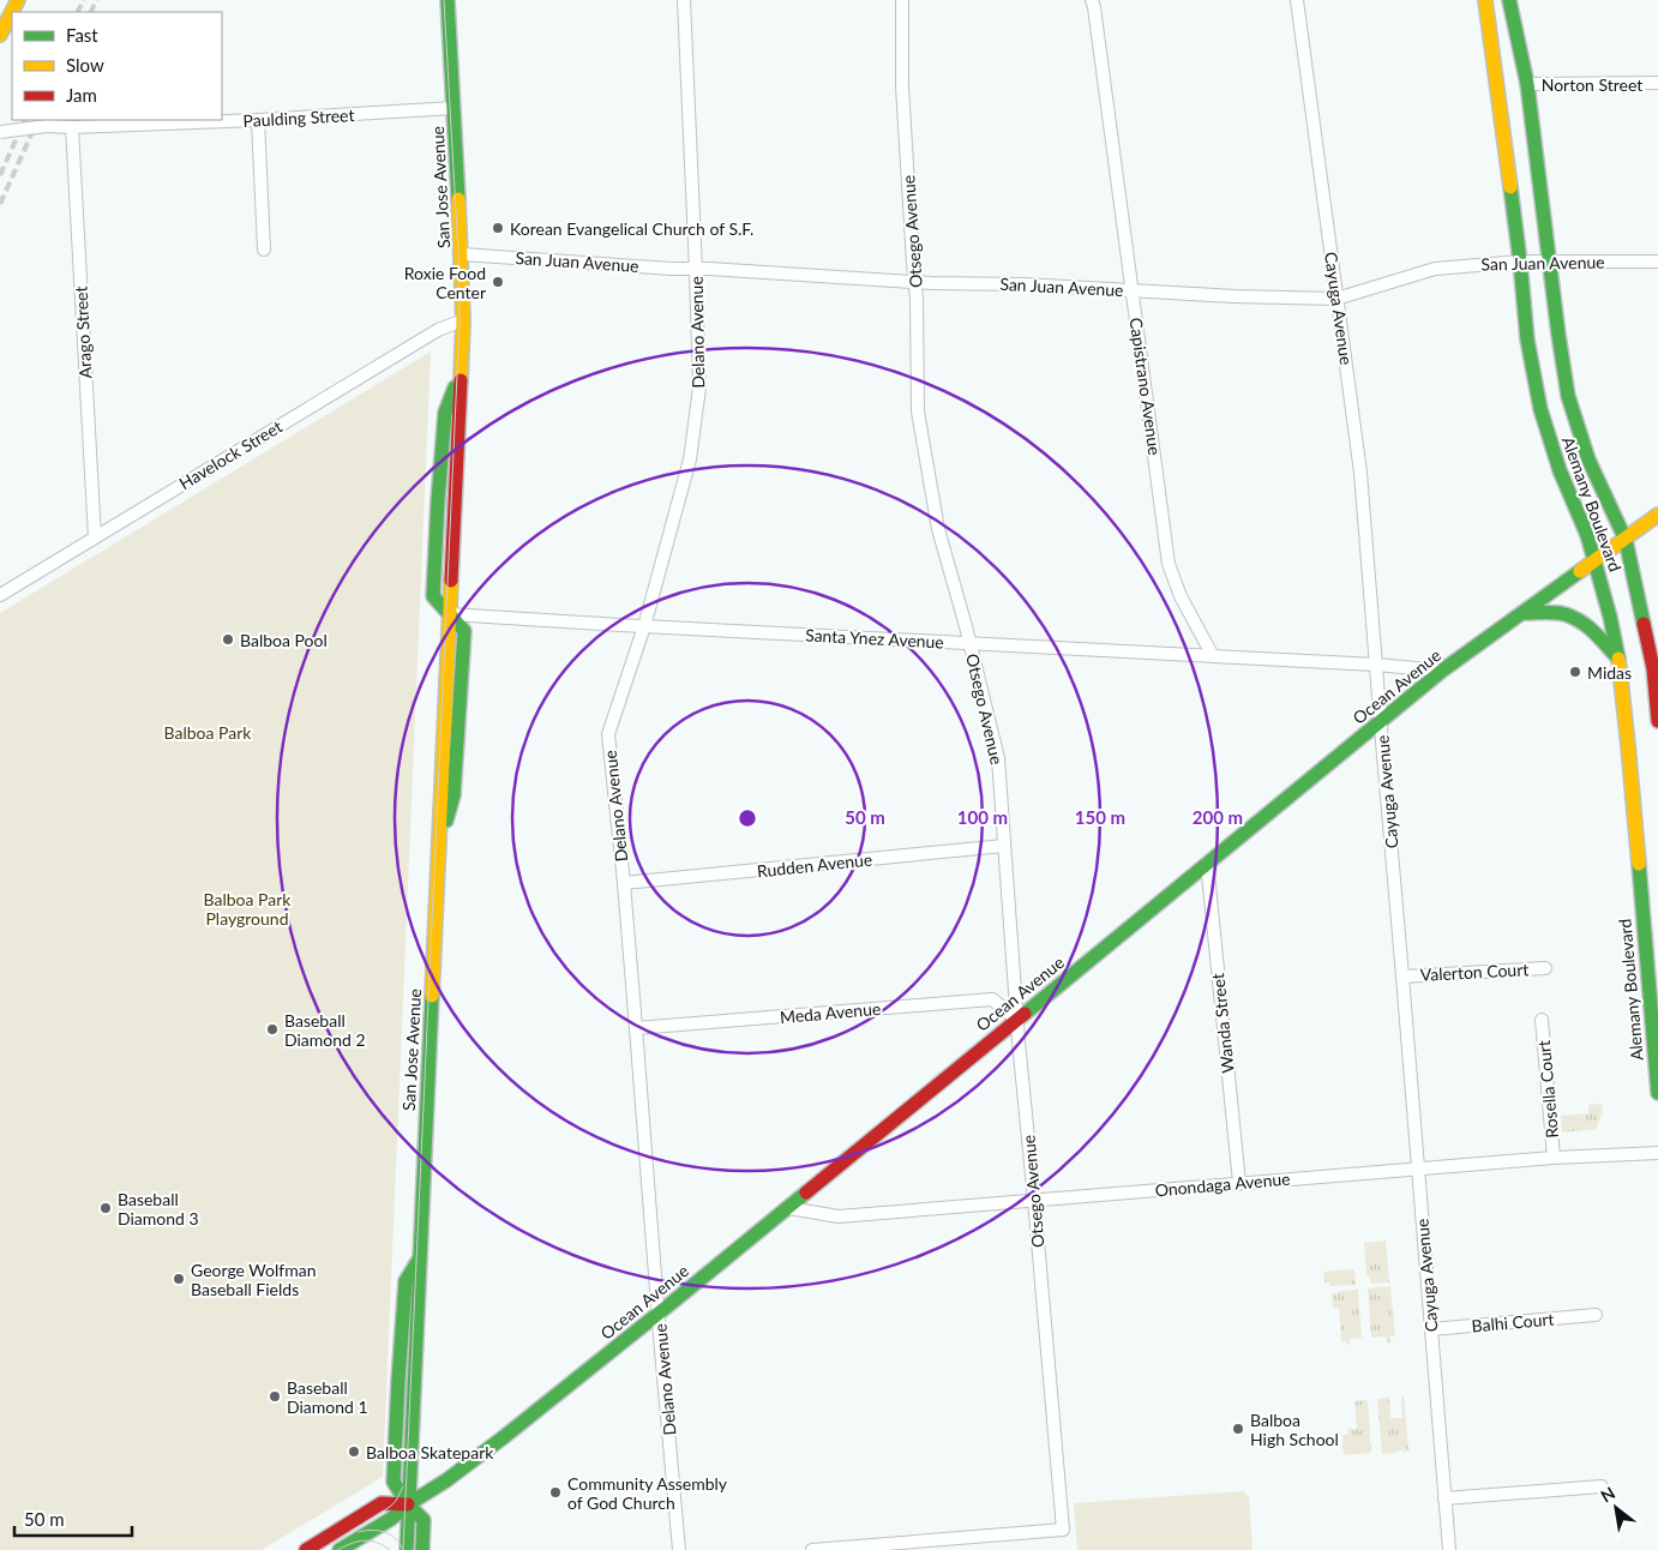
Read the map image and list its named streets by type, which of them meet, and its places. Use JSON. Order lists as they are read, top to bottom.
{
  "streets": {
    "main road": ["San Jose Avenue", "Alemany Boulevard", "Ocean Avenue"],
    "street": [
      "Norton Street",
      "Paulding Street",
      "Otsego Avenue",
      "San Juan Avenue",
      "Cayuga Avenue",
      "Arago Street",
      "Delano Avenue",
      "Capistrano Avenue",
      "Havelock Street",
      "Santa Ynez Avenue",
      "Rudden Avenue",
      "Valerton Court",
      "Meda Avenue",
      "Wanda Street",
      "Rosella Court",
      "Onondaga Avenue",
      "Balhi Court"
    ]
  },
  "crossings": [
    ["Norton Street", "Alemany Boulevard"],
    ["Paulding Street", "San Jose Avenue"],
    ["Paulding Street", "Arago Street"],
    ["San Jose Avenue", "San Juan Avenue"],
    ["San Jose Avenue", "Havelock Street"],
    ["San Jose Avenue", "Santa Ynez Avenue"],
    ["San Jose Avenue", "Ocean Avenue"],
    ["Otsego Avenue", "San Juan Avenue"],
    ["Otsego Avenue", "Santa Ynez Avenue"],
    ["Otsego Avenue", "Ocean Avenue"],
    ["Otsego Avenue", "Rudden Avenue"],
    ["Otsego Avenue", "Meda Avenue"],
    ["Otsego Avenue", "Onondaga Avenue"],
    ["San Juan Avenue", "Cayuga Avenue"],
    ["San Juan Avenue", "Delano Avenue"],
    ["San Juan Avenue", "Capistrano Avenue"],
    ["San Juan Avenue", "Alemany Boulevard"],
    ["Cayuga Avenue", "Santa Ynez Avenue"],
    ["Cayuga Avenue", "Ocean Avenue"],
    ["Cayuga Avenue", "Valerton Court"],
    ["Cayuga Avenue", "Onondaga Avenue"],
    ["Cayuga Avenue", "Balhi Court"],
    ["Arago Street", "Havelock Street"],
    ["Delano Avenue", "Santa Ynez Avenue"],
    ["Delano Avenue", "Ocean Avenue"],
    ["Delano Avenue", "Rudden Avenue"],
    ["Delano Avenue", "Meda Avenue"],
    ["Capistrano Avenue", "Santa Ynez Avenue"],
    ["Alemany Boulevard", "Ocean Avenue"],
    ["Santa Ynez Avenue", "Ocean Avenue"],
    ["Ocean Avenue", "Meda Avenue"],
    ["Ocean Avenue", "Wanda Street"],
    ["Ocean Avenue", "Onondaga Avenue"],
    ["Wanda Street", "Onondaga Avenue"],
    ["Rosella Court", "Onondaga Avenue"]
  ],
  "parks": ["Balboa Park", "Balboa Park Playground"],
  "places": [
    "Korean Evangelical Church of S.F.",
    "Roxie Food Center",
    "Balboa Pool",
    "Midas",
    "Baseball Diamond 2",
    "Baseball Diamond 3",
    "George Wolfman Baseball Fields",
    "Baseball Diamond 1",
    "Balboa High School",
    "Balboa Skatepark",
    "Community Assembly of God Church"
  ],
  "legend": ["Fast", "Slow", "Jam"],
  "scale_bar": "50 m",
  "north": "top left",
  "rings": [
    "50 m",
    "100 m",
    "150 m",
    "200 m"
  ]
}
